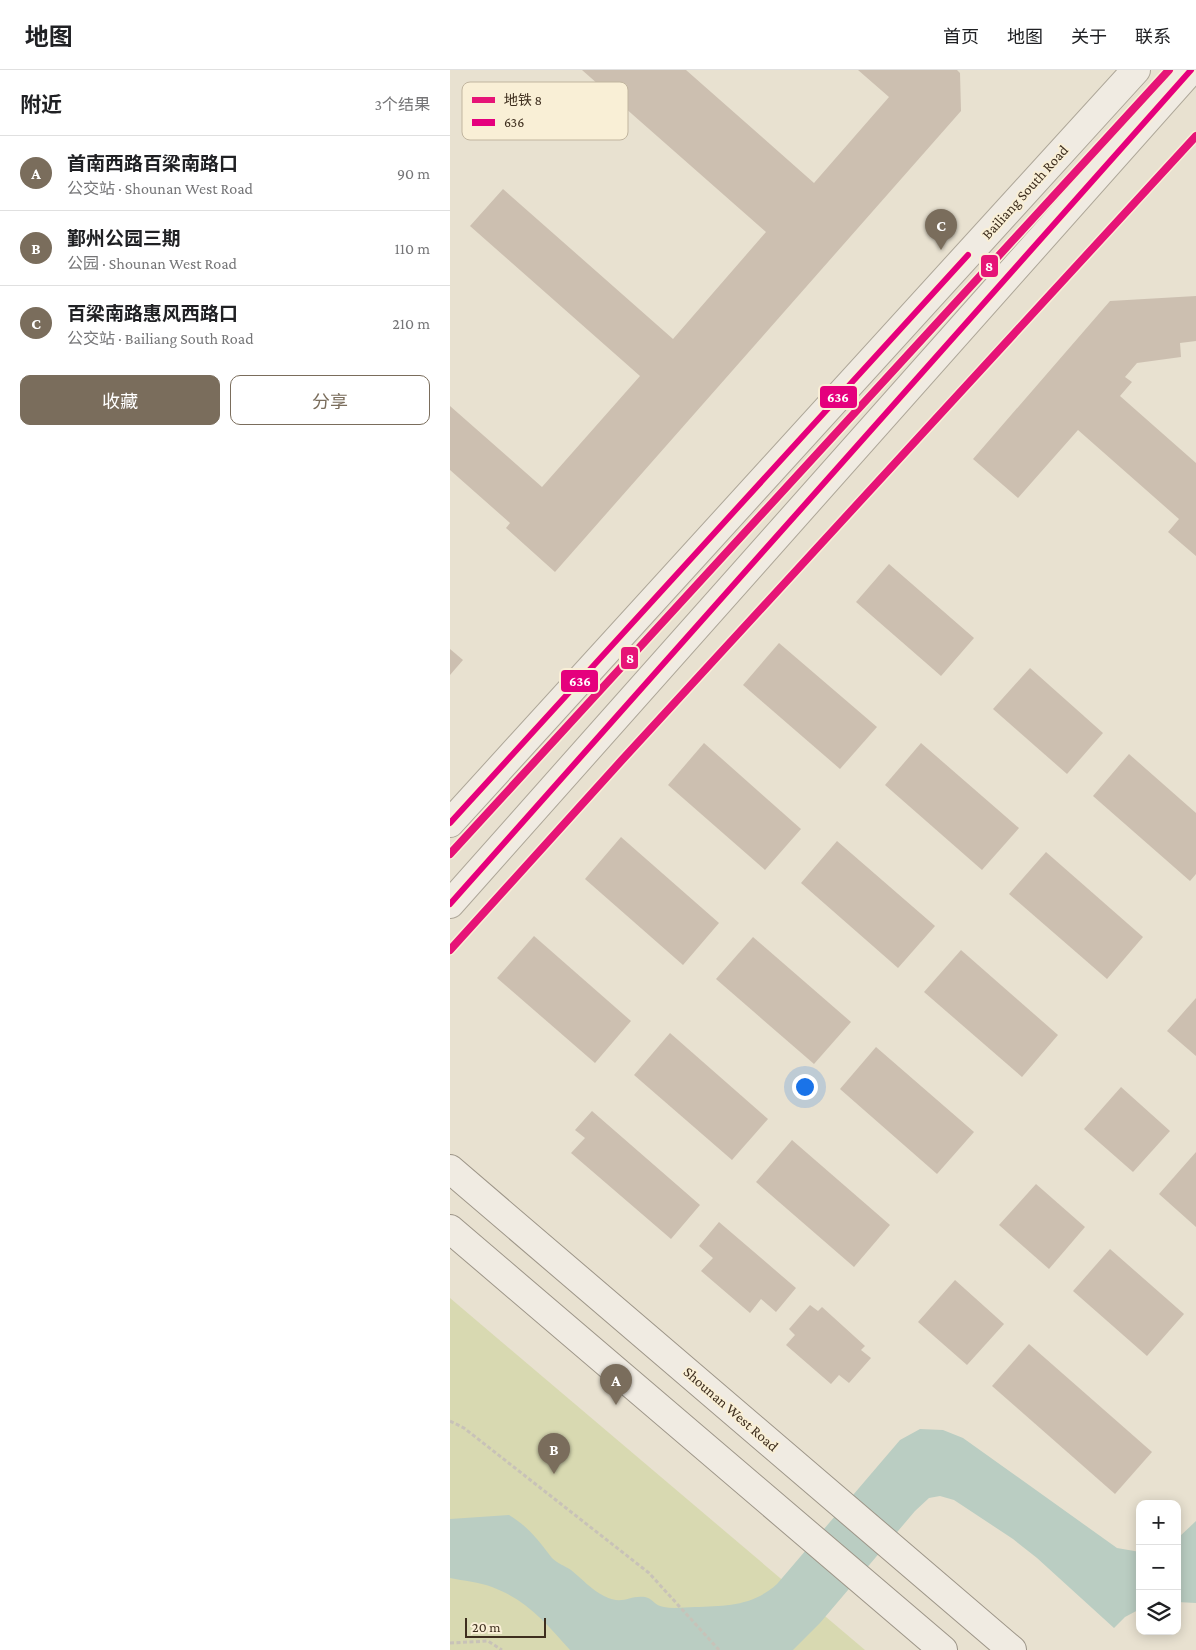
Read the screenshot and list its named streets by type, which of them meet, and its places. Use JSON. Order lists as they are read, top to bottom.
{
  "streets": {
    "street": ["Bailiang South Road", "Shounan West Road"]
  },
  "lines": ["metro line 8", "transit line 636"],
  "legend": ["地铁 8", "636"],
  "scale_bar": "20 m",
  "page": {
    "header": "地图",
    "nav": [
      "首页",
      "地图",
      "关于",
      "联系"
    ],
    "heading": ["附近", "3个结果"],
    "list": [
      {
        "mark": "A",
        "name": "首南西路百梁南路口",
        "note": "公交站 · Shounan West Road",
        "value": "90 m"
      },
      {
        "mark": "B",
        "name": "鄞州公园三期",
        "note": "公园 · Shounan West Road",
        "value": "110 m"
      },
      {
        "mark": "C",
        "name": "百梁南路惠风西路口",
        "note": "公交站 · Bailiang South Road",
        "value": "210 m"
      }
    ],
    "pins": ["C", "A", "B"],
    "buttons": ["收藏", "分享"],
    "map_buttons": ["+", "−"],
    "scale": "20 m"
  }
}
